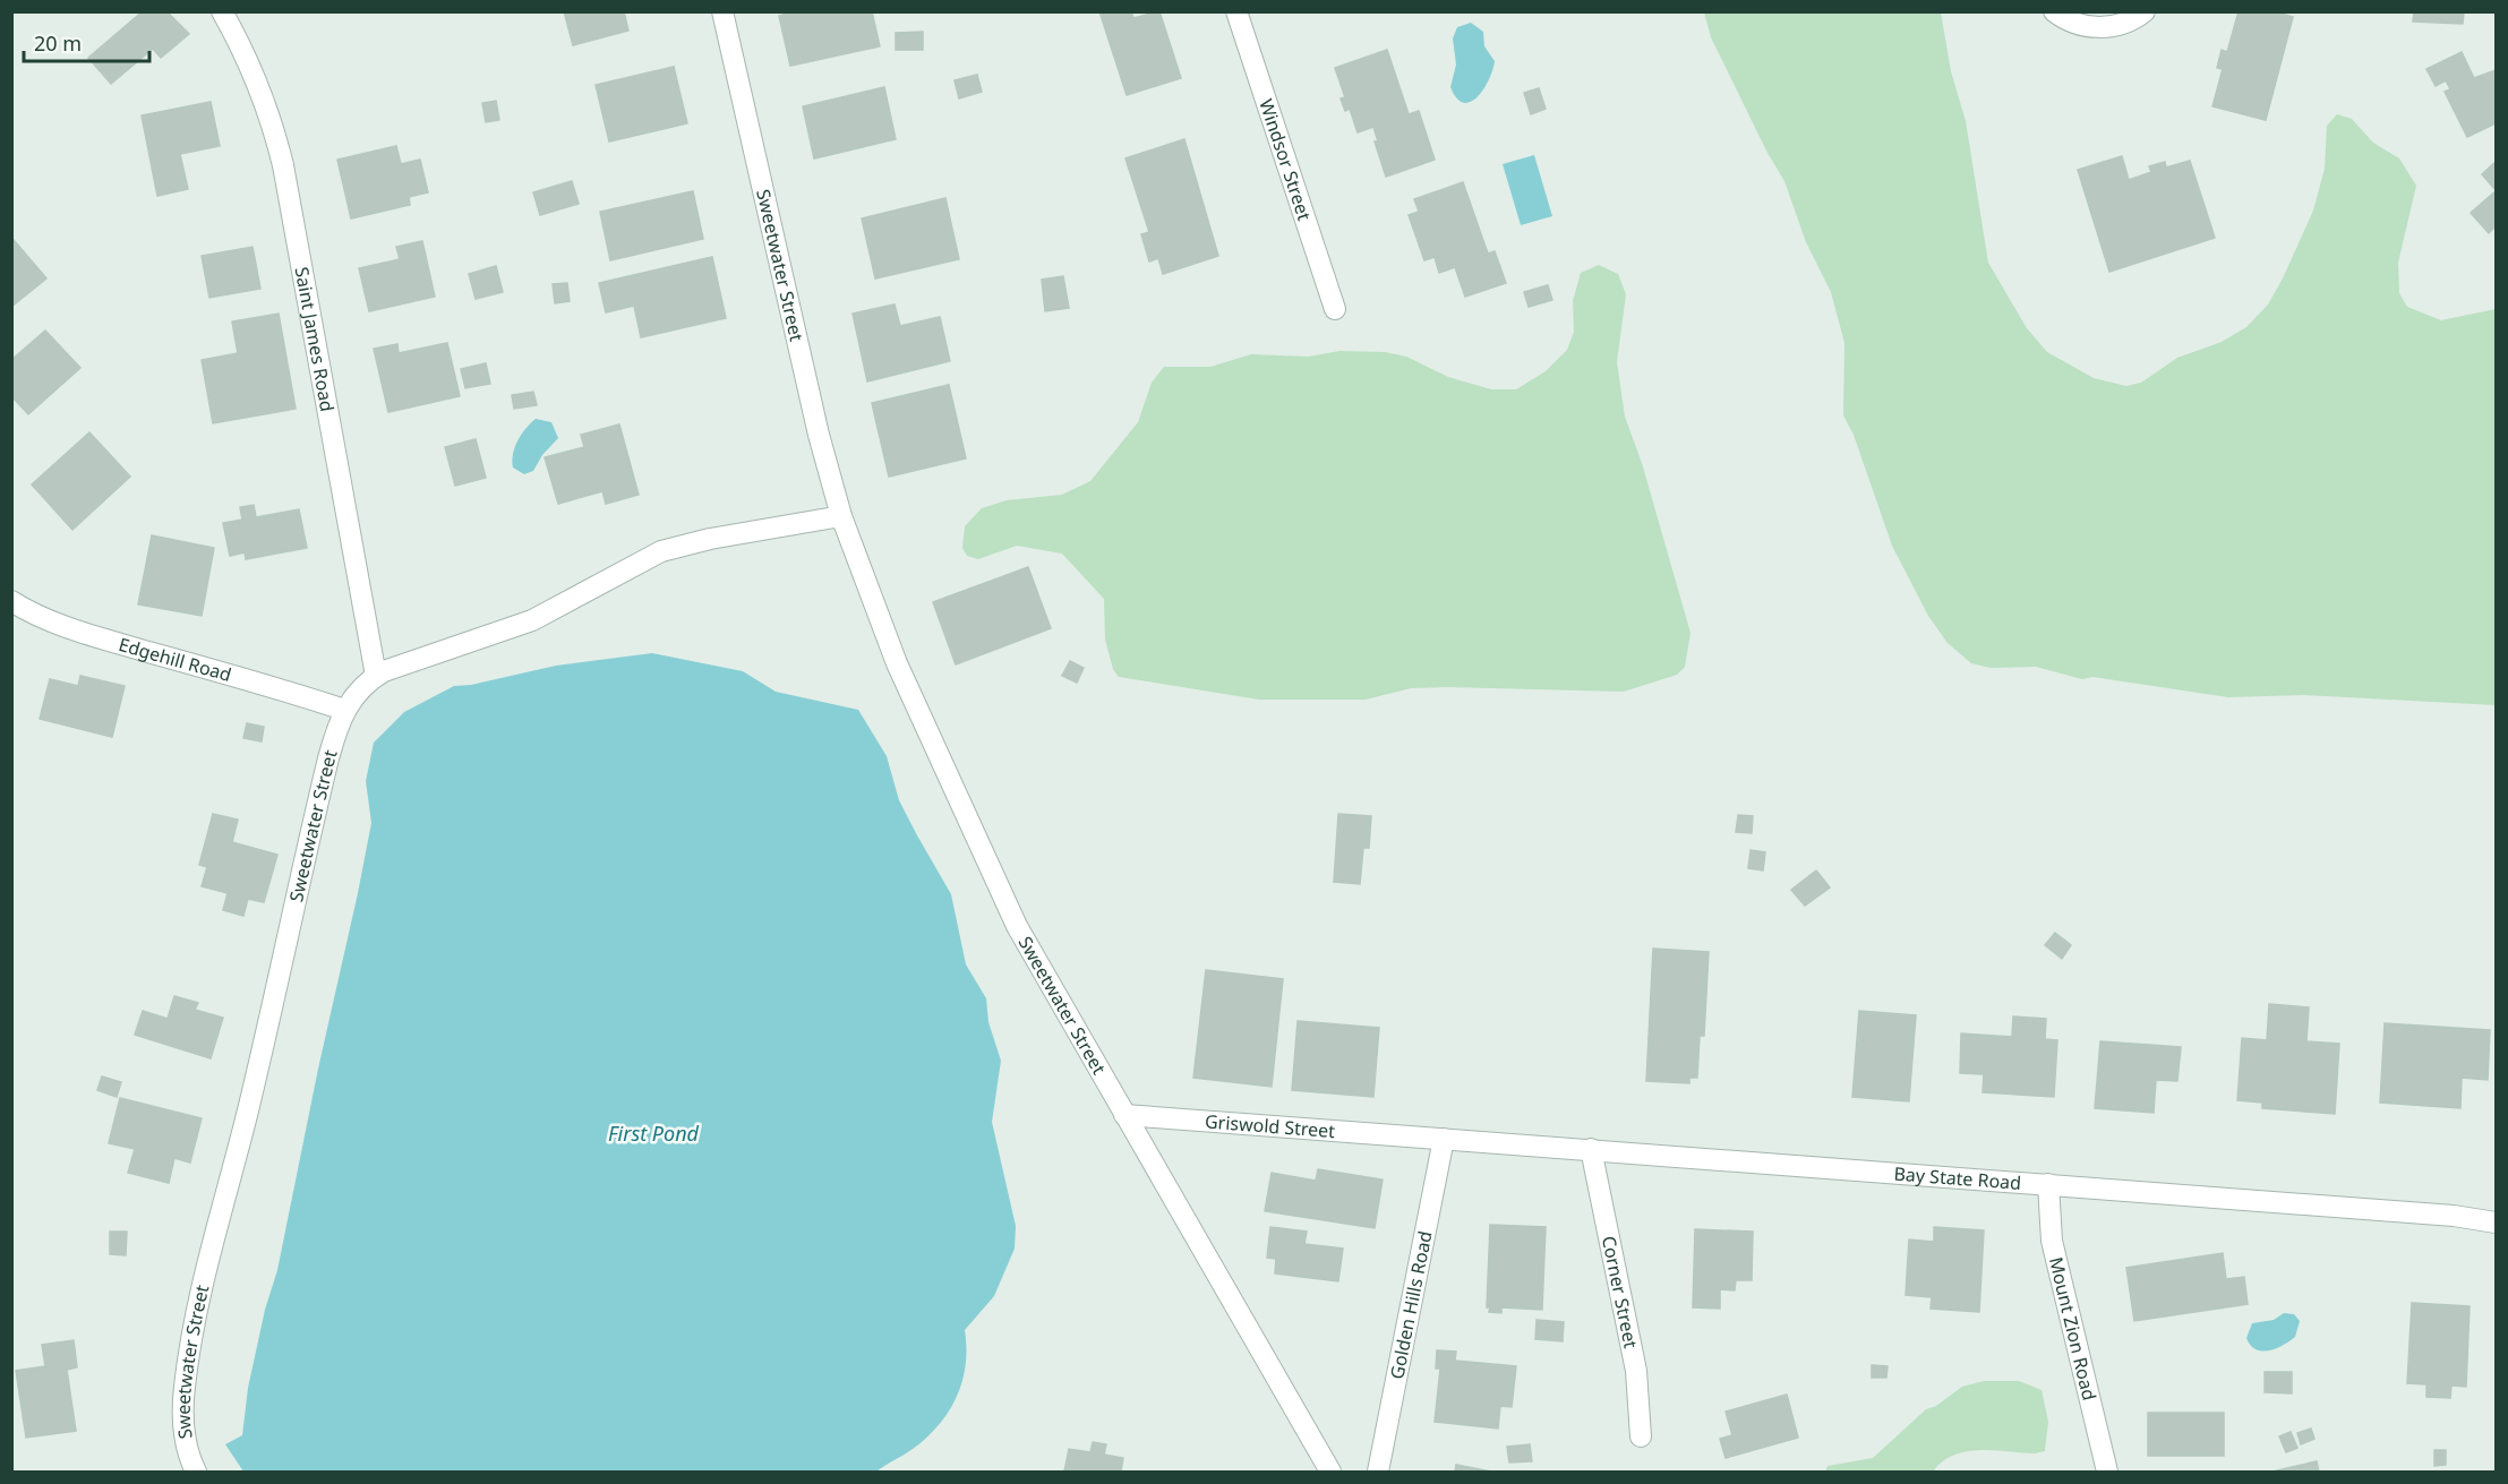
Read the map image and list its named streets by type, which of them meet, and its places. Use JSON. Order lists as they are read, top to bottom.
{
  "streets": {
    "street": [
      "Windsor Street",
      "Sweetwater Street",
      "Saint James Road",
      "Edgehill Road",
      "Griswold Street",
      "Bay State Road",
      "Corner Street",
      "Golden Hills Road",
      "Mount Zion Road"
    ]
  },
  "crossings": [
    ["Sweetwater Street", "Saint James Road"],
    ["Sweetwater Street", "Edgehill Road"],
    ["Sweetwater Street", "Griswold Street"],
    ["Griswold Street", "Bay State Road"],
    ["Bay State Road", "Corner Street"],
    ["Bay State Road", "Golden Hills Road"],
    ["Bay State Road", "Mount Zion Road"]
  ],
  "water": ["First Pond"],
  "scale_bar": "20 m"
}
